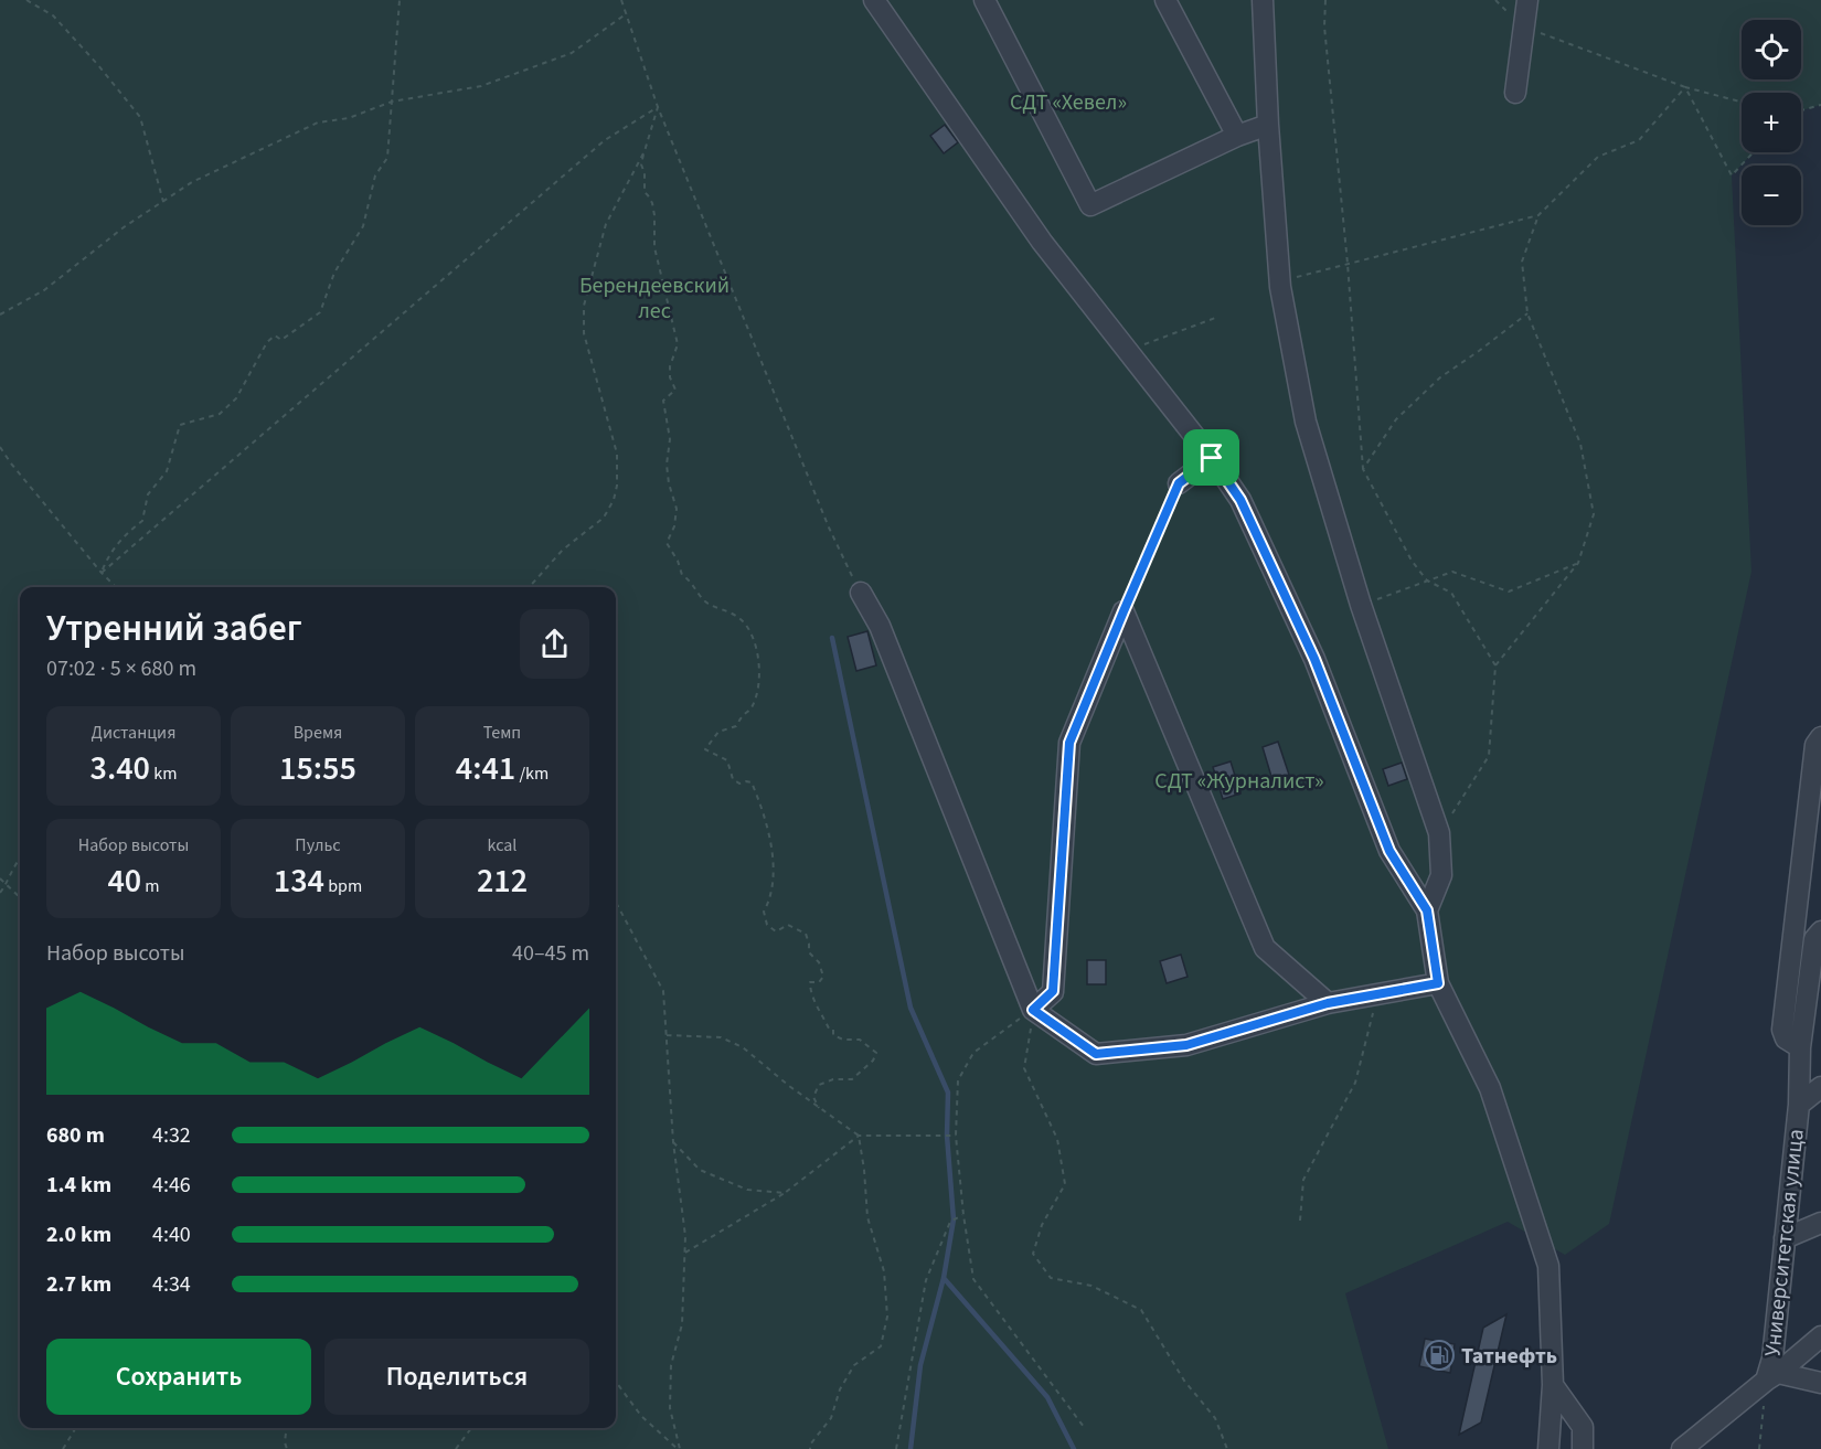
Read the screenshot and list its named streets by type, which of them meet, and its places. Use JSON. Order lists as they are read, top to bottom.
{
  "streets": {
    "street": ["Университетская улица"]
  },
  "parks": ["СДТ «Хевел»", "Берендеевский лес", "СДТ «Журналист»"],
  "places": {
    "fuel station": ["Татнефть"]
  },
  "page": {
    "map_buttons": ["+", "−"],
    "heading": ["Утренний забег", "07:02 · 5 × 680 m"],
    "stats": [
      ["Дистанция", "3.40 km"],
      ["Время", "15:55"],
      ["Темп", "4:41 /km"],
      ["Набор высоты", "40 m"],
      ["Пульс", "134 bpm"],
      ["kcal", "212"]
    ],
    "chart": ["Набор высоты", "40–45 m"],
    "list": [
      {
        "name": "680 m",
        "note": "4:32"
      },
      {
        "name": "1.4 km",
        "note": "4:46"
      },
      {
        "name": "2.0 km",
        "note": "4:40"
      },
      {
        "name": "2.7 km",
        "note": "4:34"
      }
    ],
    "buttons": ["Сохранить", "Поделиться"]
  }
}
